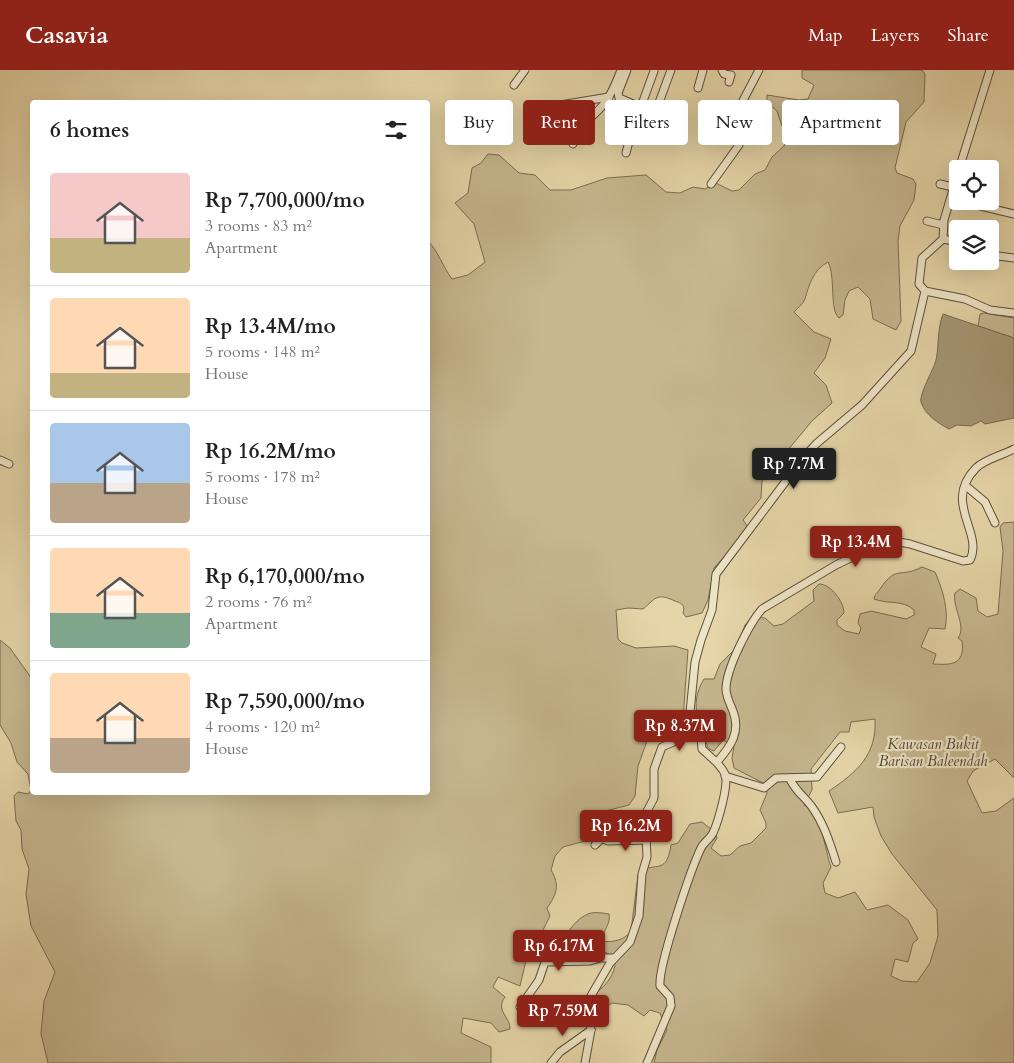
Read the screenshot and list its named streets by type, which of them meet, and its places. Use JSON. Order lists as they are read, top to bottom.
{
  "parks": ["Kawasan Bukit Barisan Baleendah"],
  "page": {
    "header": "Casavia",
    "nav": ["Map", "Layers", "Share"],
    "chip": [
      "Buy",
      "Rent",
      "Filters",
      "New",
      "Apartment"
    ],
    "heading": "6 homes",
    "list": [
      {
        "name": "Rp 7,700,000/mo",
        "note": "3 rooms · 83 m² · Apartment"
      },
      {
        "name": "Rp 13.4M/mo",
        "note": "5 rooms · 148 m² · House"
      },
      {
        "name": "Rp 16.2M/mo",
        "note": "5 rooms · 178 m² · House"
      },
      {
        "name": "Rp 6,170,000/mo",
        "note": "2 rooms · 76 m² · Apartment"
      },
      {
        "name": "Rp 7,590,000/mo",
        "note": "4 rooms · 120 m² · House"
      }
    ],
    "price": [
      "Rp 7.7M",
      "Rp 13.4M",
      "Rp 8.37M",
      "Rp 16.2M",
      "Rp 6.17M",
      "Rp 7.59M"
    ]
  }
}
